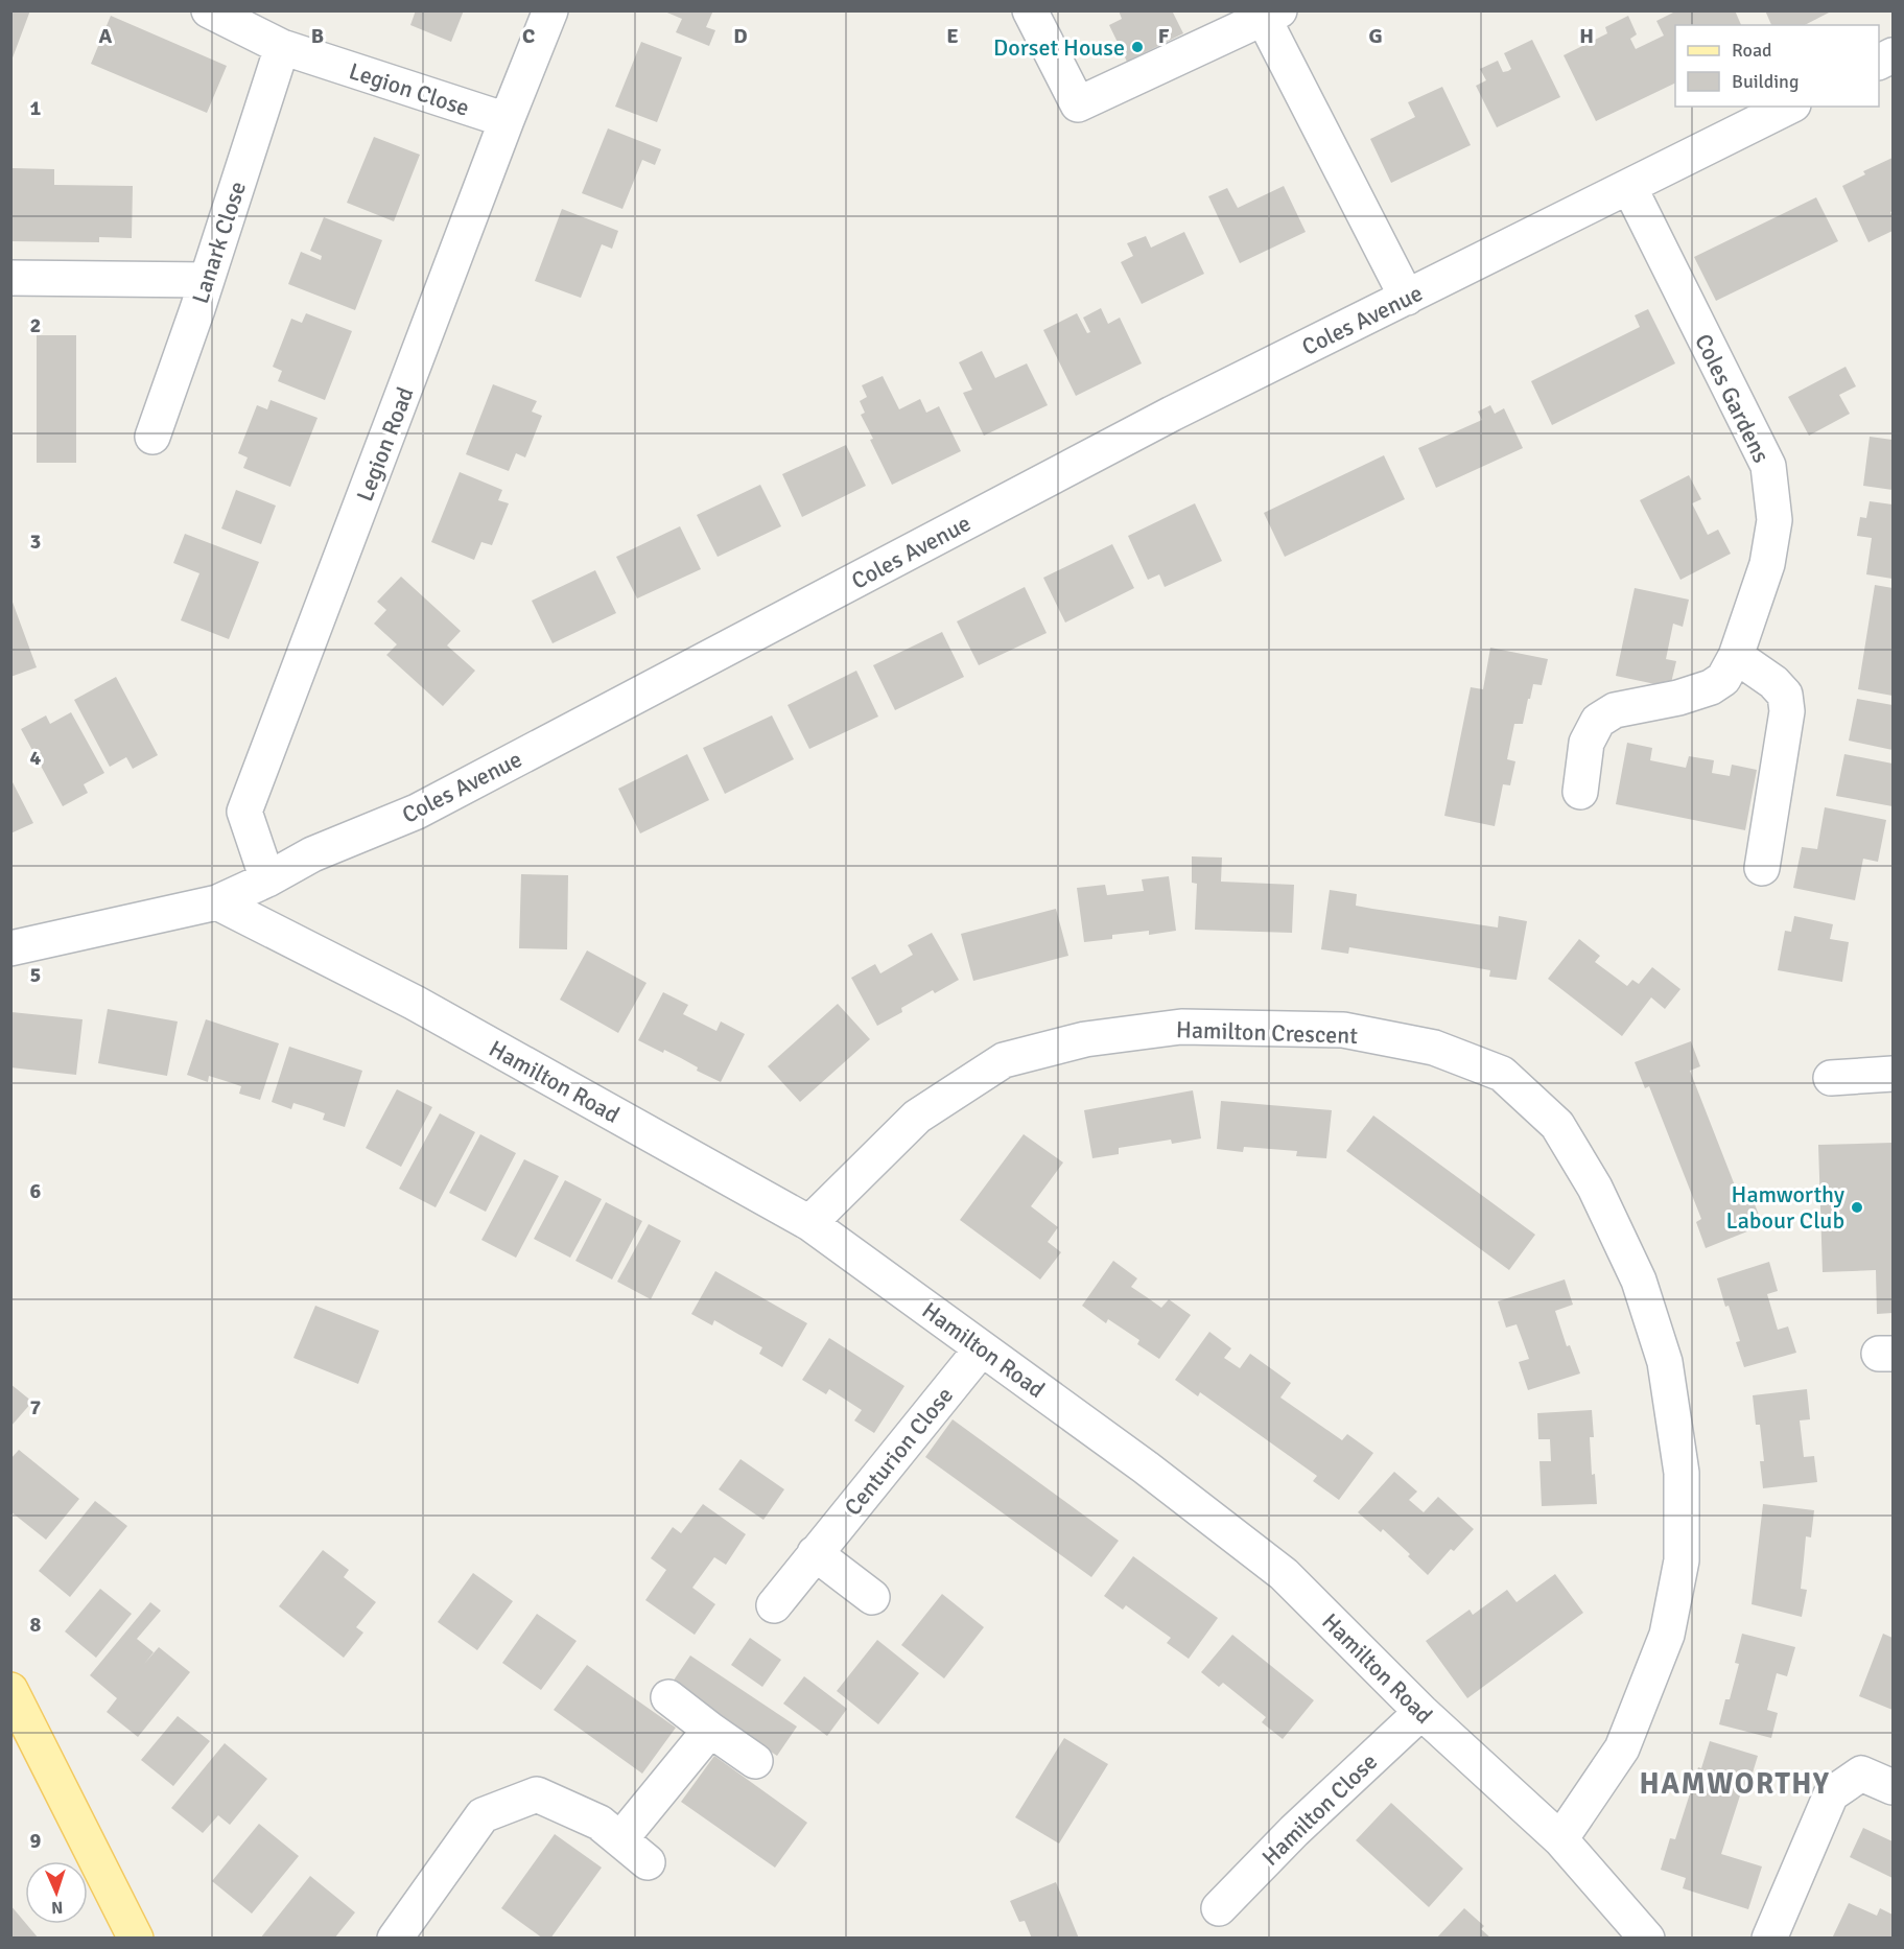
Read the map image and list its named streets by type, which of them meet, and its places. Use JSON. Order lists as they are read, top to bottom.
{
  "streets": {
    "street": [
      "Legion Close",
      "Lanark Close",
      "Coles Avenue",
      "Coles Gardens",
      "Legion Road",
      "Hamilton Crescent",
      "Hamilton Road",
      "Centurion Close",
      "Hamilton Close"
    ]
  },
  "crossings": [
    ["Legion Close", "Lanark Close"],
    ["Legion Close", "Legion Road"],
    ["Coles Avenue", "Coles Gardens"],
    ["Coles Avenue", "Legion Road"],
    ["Coles Avenue", "Hamilton Road"],
    ["Hamilton Crescent", "Hamilton Road"],
    ["Hamilton Road", "Centurion Close"],
    ["Hamilton Road", "Hamilton Close"]
  ],
  "districts": ["HAMWORTHY"],
  "places": ["Dorset House", "Hamworthy Labour Club"],
  "legend": ["Road", "Building"],
  "north": "bottom",
  "grid": {
    "columns": [
      "A",
      "B",
      "C",
      "D",
      "E",
      "F",
      "G",
      "H"
    ],
    "rows": [
      "1",
      "2",
      "3",
      "4",
      "5",
      "6",
      "7",
      "8",
      "9"
    ]
  }
}
